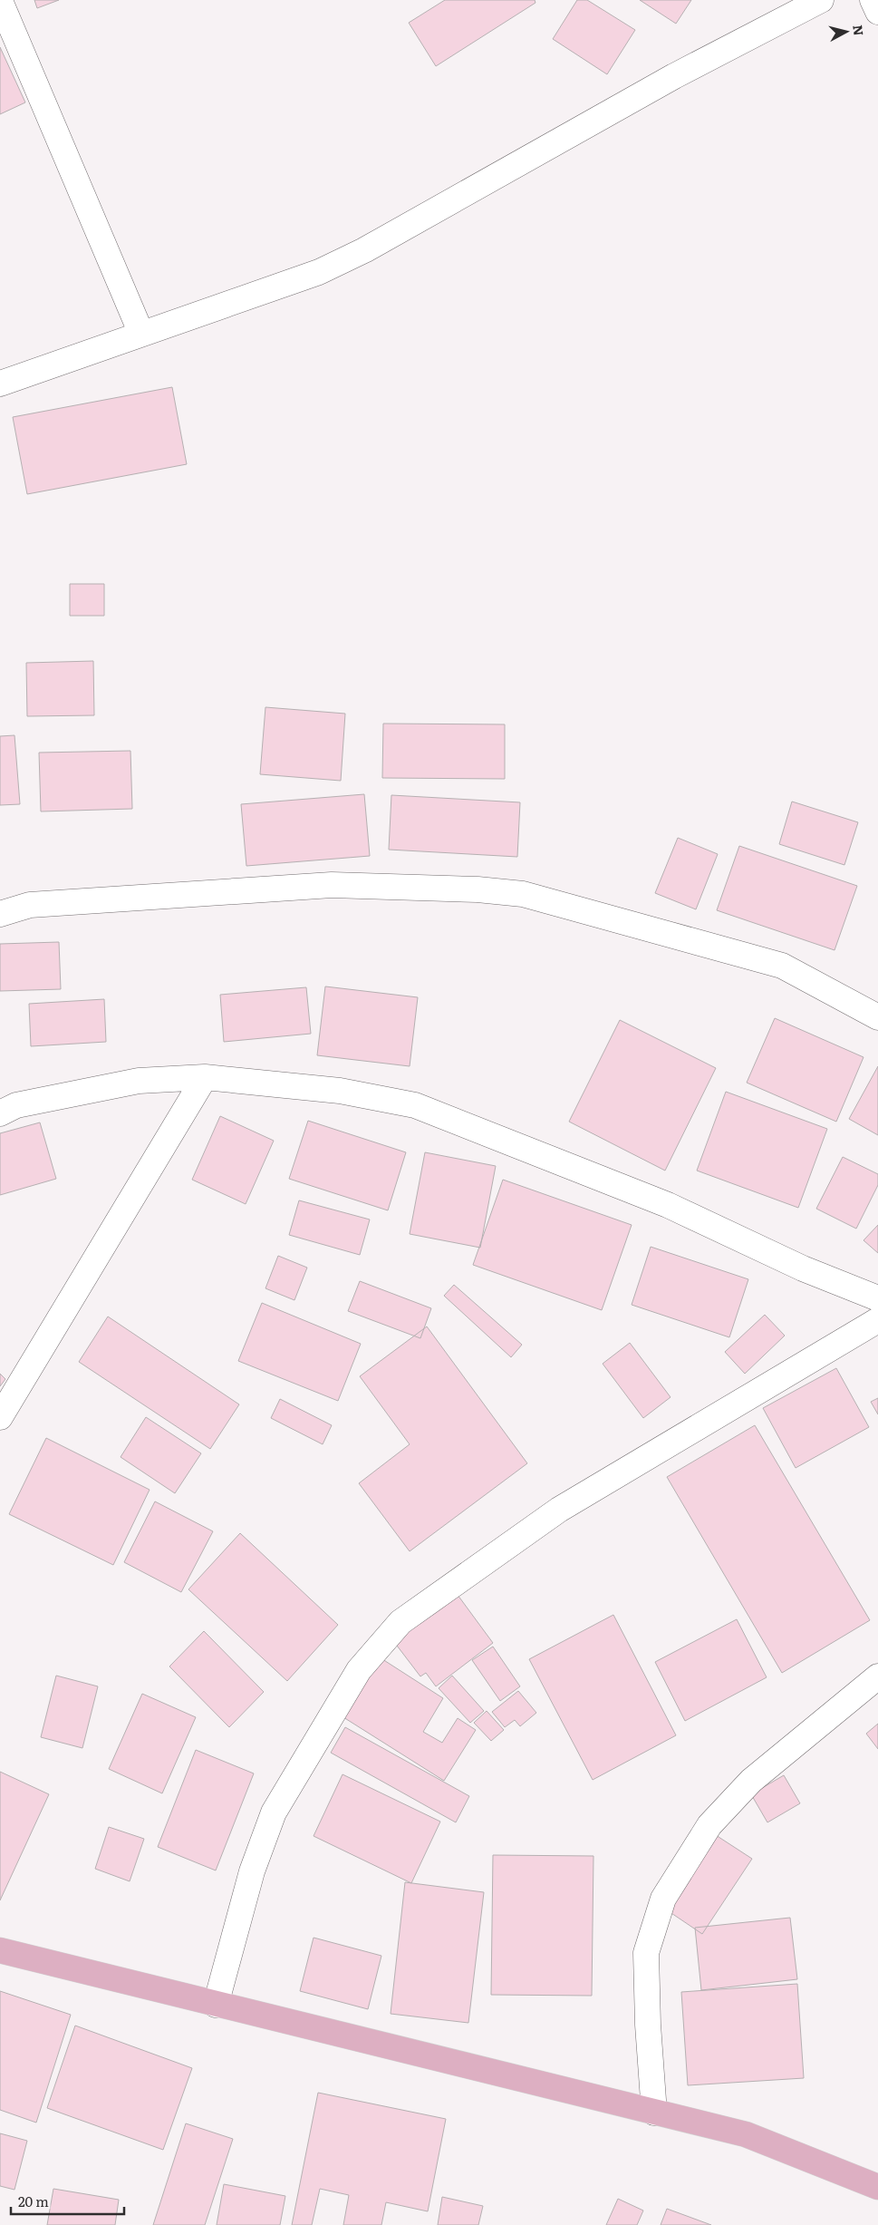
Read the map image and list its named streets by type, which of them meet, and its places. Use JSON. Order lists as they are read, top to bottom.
{
  "scale_bar": "20 m",
  "north": "right"
}
